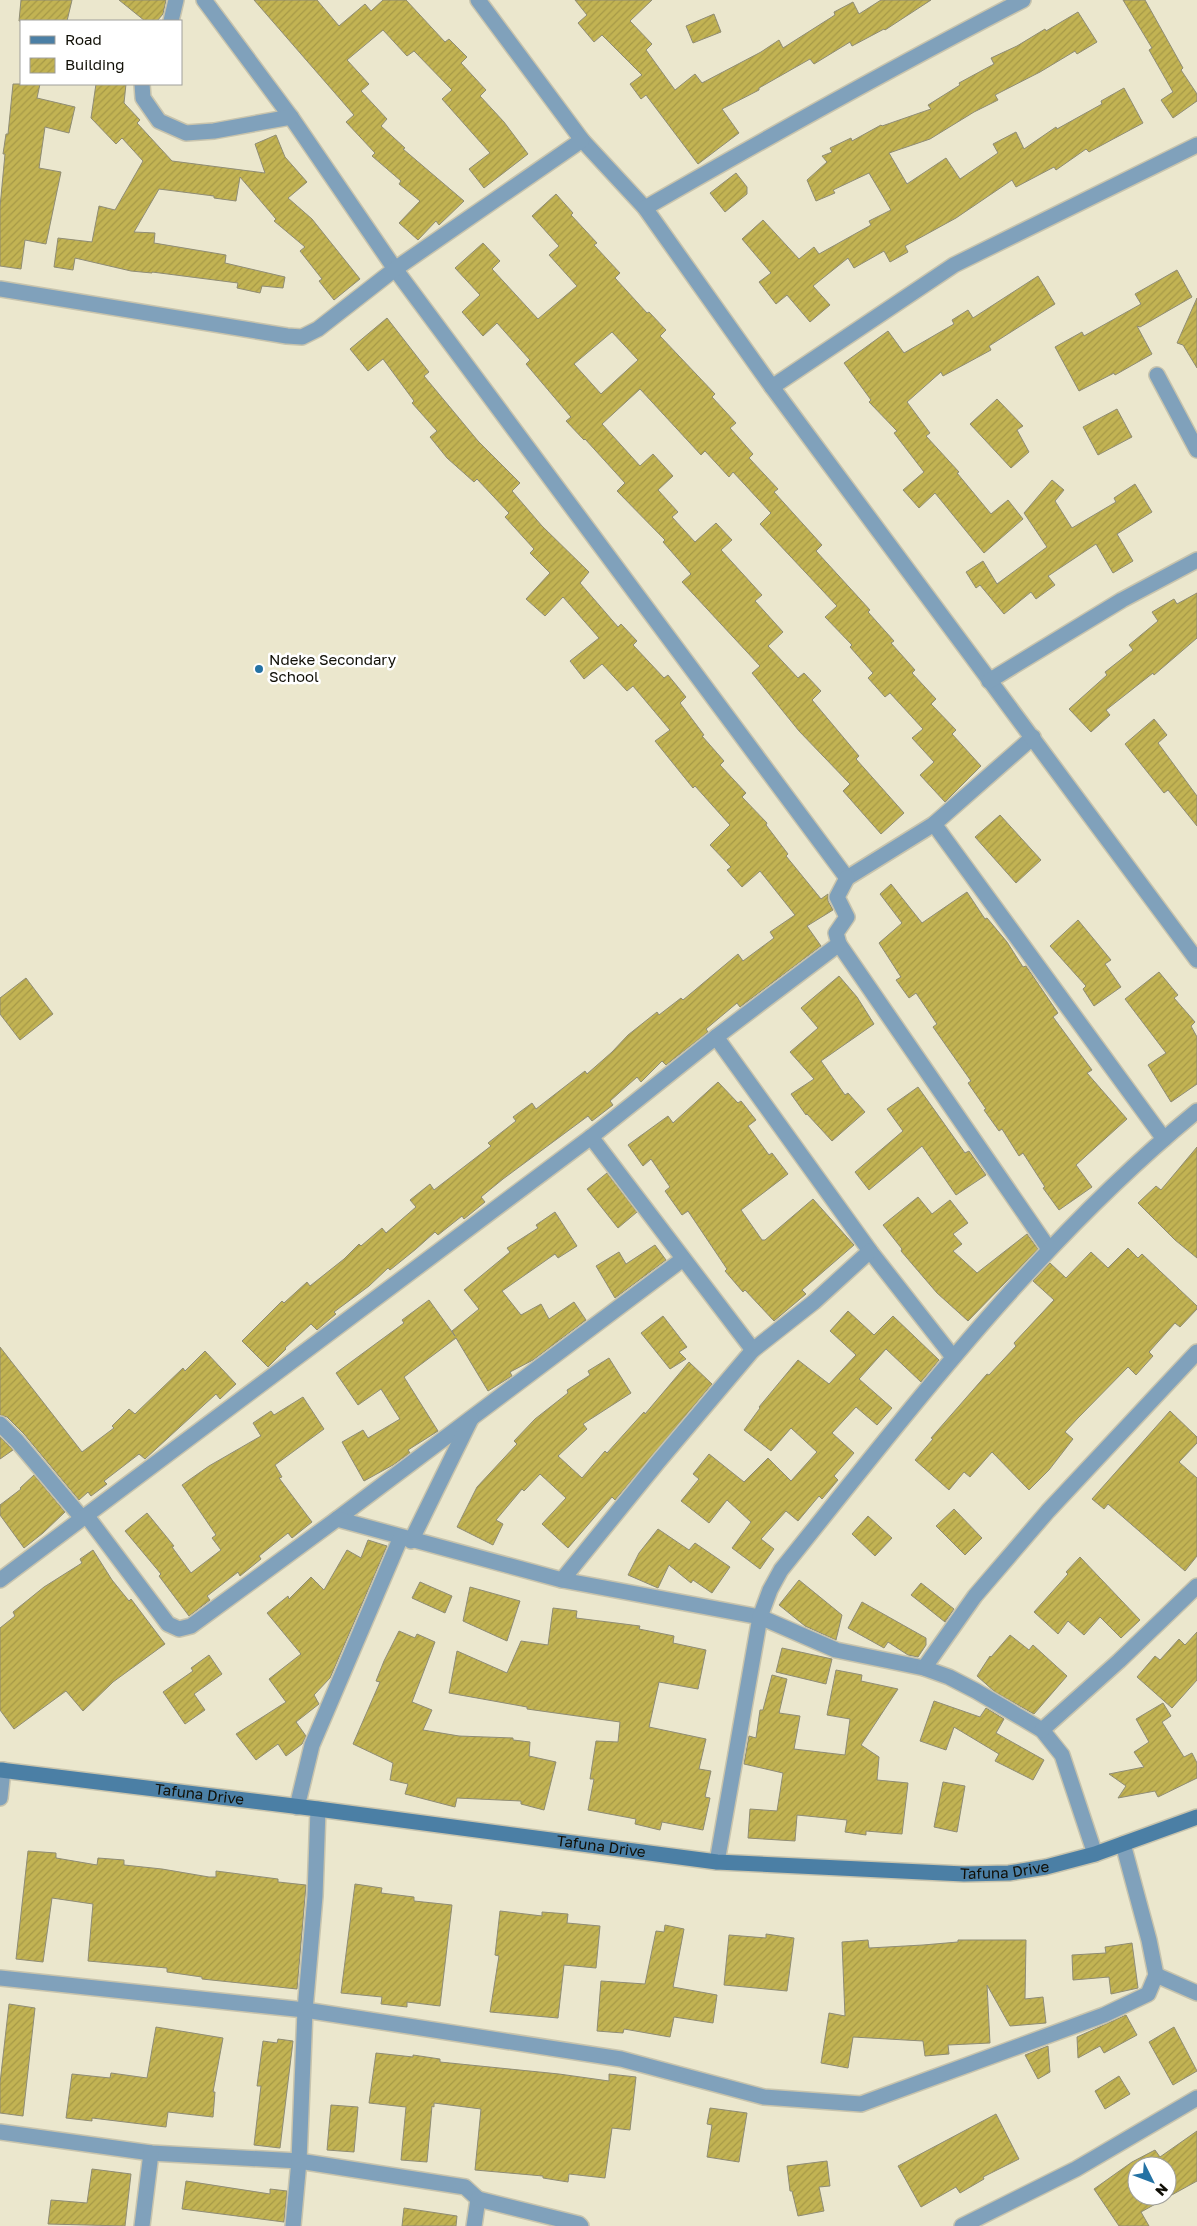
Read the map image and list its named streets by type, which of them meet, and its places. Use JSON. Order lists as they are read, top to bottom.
{
  "streets": {
    "main road": ["Tafuna Drive"]
  },
  "places": ["Ndeke Secondary School"],
  "legend": ["Road", "Building"],
  "north": "bottom right"
}
